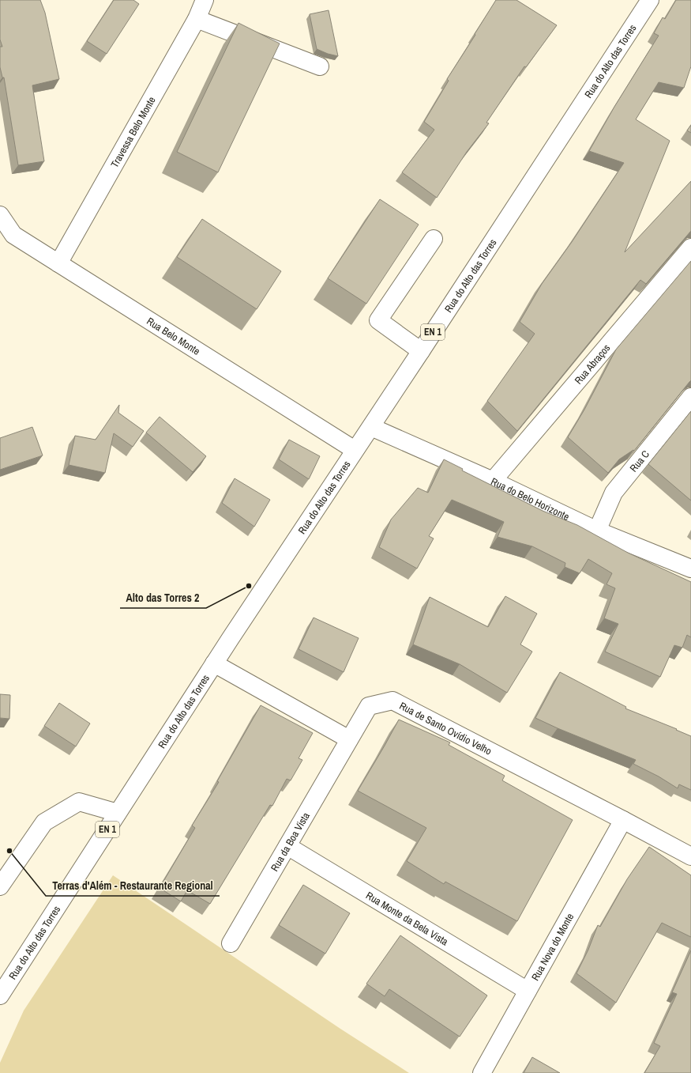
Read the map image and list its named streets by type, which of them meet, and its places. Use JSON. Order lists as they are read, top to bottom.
{
  "streets": {
    "street": [
      "Rua do Alto das Torres",
      "Travessa Belo Monte",
      "EN 1",
      "Rua Belo Monte",
      "Rua Abraços",
      "Rua C",
      "Rua do Belo Horizonte",
      "Rua de Santo Ovídio Velho",
      "Rua da Boa Vista",
      "Rua Monte da Bela Vista",
      "Rua Nova do Monte"
    ]
  },
  "crossings": [
    ["Rua do Alto das Torres", "Rua Belo Monte"],
    ["Rua do Alto das Torres", "Rua do Belo Horizonte"],
    ["Travessa Belo Monte", "Rua Belo Monte"],
    ["Rua Abraços", "Rua do Belo Horizonte"],
    ["Rua C", "Rua do Belo Horizonte"],
    ["Rua de Santo Ovídio Velho", "Rua da Boa Vista"],
    ["Rua de Santo Ovídio Velho", "Rua Nova do Monte"],
    ["Rua da Boa Vista", "Rua Monte da Bela Vista"],
    ["Rua Monte da Bela Vista", "Rua Nova do Monte"]
  ],
  "places": ["Alto das Torres 2", "Terras d'Além - Restaurante Regional"]
}
